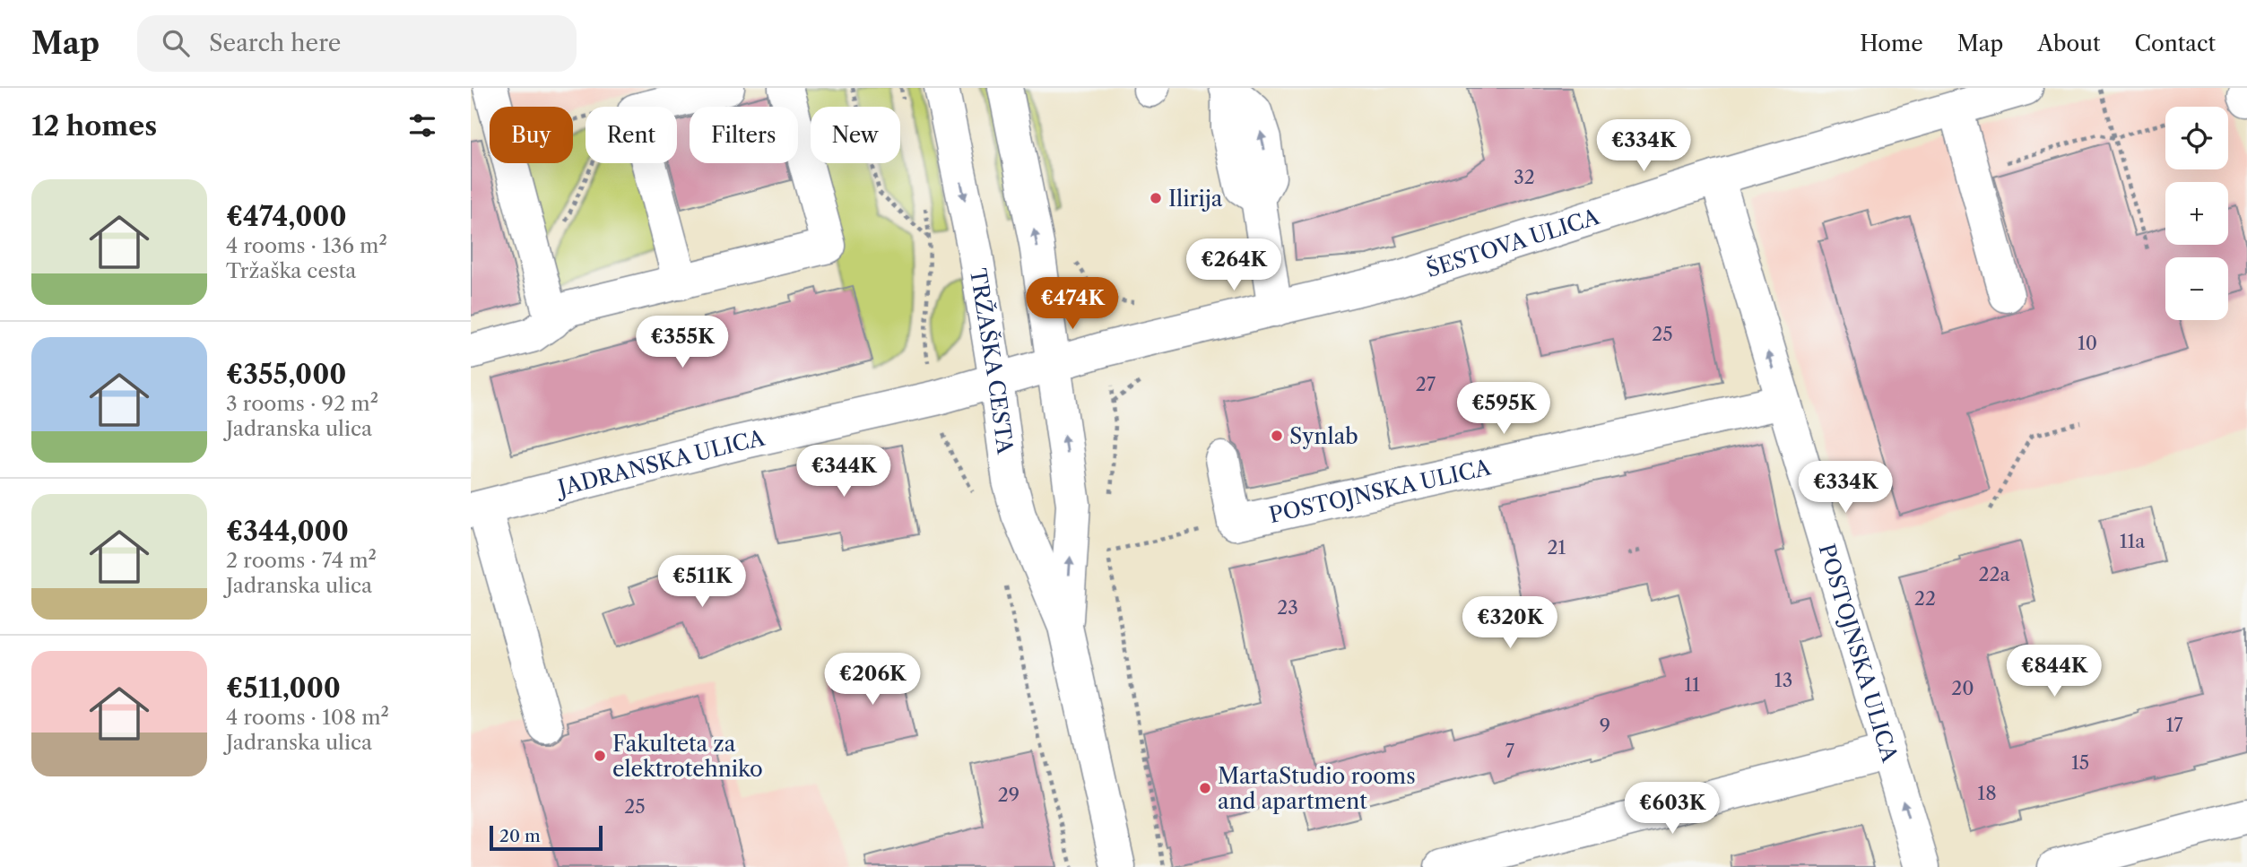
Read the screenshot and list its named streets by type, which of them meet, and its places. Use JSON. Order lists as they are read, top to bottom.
{
  "streets": {
    "street": [
      "ŠESTOVA ULICA",
      "TRŽAŠKA CESTA",
      "JADRANSKA ULICA",
      "POSTOJNSKA ULICA"
    ]
  },
  "crossings": [
    ["ŠESTOVA ULICA", "TRŽAŠKA CESTA"],
    ["ŠESTOVA ULICA", "JADRANSKA ULICA"],
    ["ŠESTOVA ULICA", "POSTOJNSKA ULICA"],
    ["TRŽAŠKA CESTA", "JADRANSKA ULICA"]
  ],
  "places": [
    "Ilirija",
    "Synlab",
    "Fakulteta za elektrotehniko",
    "MartaStudio rooms and apartment"
  ],
  "house_numbers": [
    "32",
    "25",
    "10",
    "27",
    "11a",
    "21",
    "22a",
    "22",
    "23",
    "13",
    "11",
    "20",
    "17",
    "9",
    "7",
    "15",
    "18",
    "29",
    "25"
  ],
  "scale_bar": "20 m",
  "page": {
    "header": "Map",
    "search": "Search here",
    "nav": [
      "Home",
      "Map",
      "About",
      "Contact"
    ],
    "heading": "12 homes",
    "map_buttons": ["+", "−"],
    "chip": [
      "Buy",
      "Rent",
      "Filters",
      "New"
    ],
    "price": [
      "€334K",
      "€264K",
      "€474K",
      "€355K",
      "€595K",
      "€344K",
      "€334K",
      "€511K",
      "€320K",
      "€844K",
      "€206K",
      "€603K"
    ],
    "list": [
      {
        "name": "€474,000",
        "note": "4 rooms · 136 m² · Tržaška cesta"
      },
      {
        "name": "€355,000",
        "note": "3 rooms · 92 m² · Jadranska ulica"
      },
      {
        "name": "€344,000",
        "note": "2 rooms · 74 m² · Jadranska ulica"
      },
      {
        "name": "€511,000",
        "note": "4 rooms · 108 m² · Jadranska ulica"
      }
    ],
    "scale": "20 m"
  }
}
